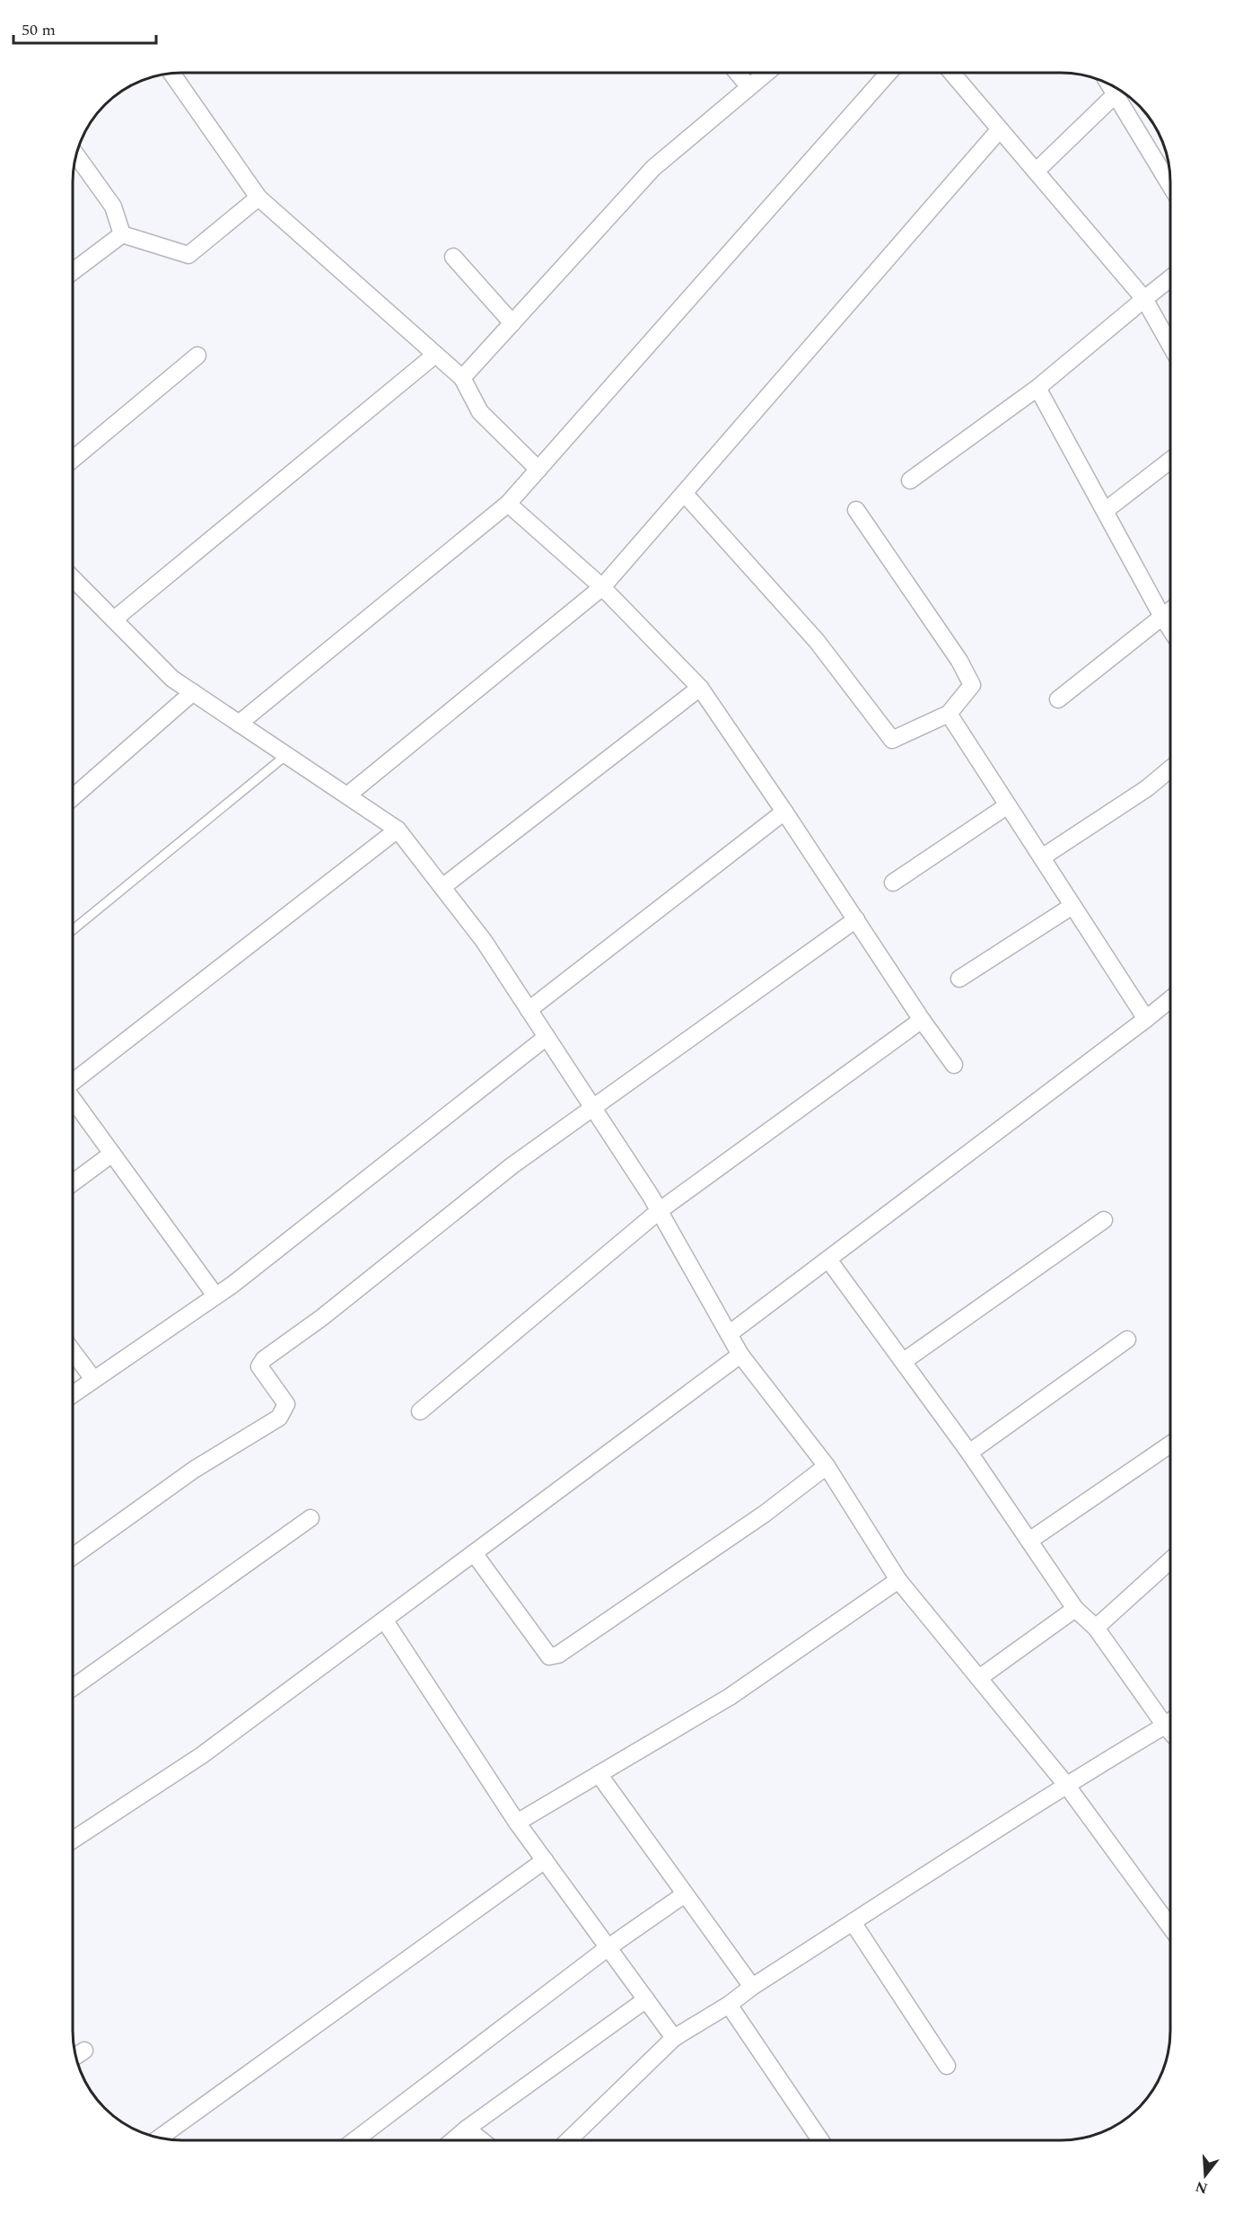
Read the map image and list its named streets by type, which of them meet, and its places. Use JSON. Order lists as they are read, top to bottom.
{
  "scale_bar": "50 m",
  "north": "bottom"
}
